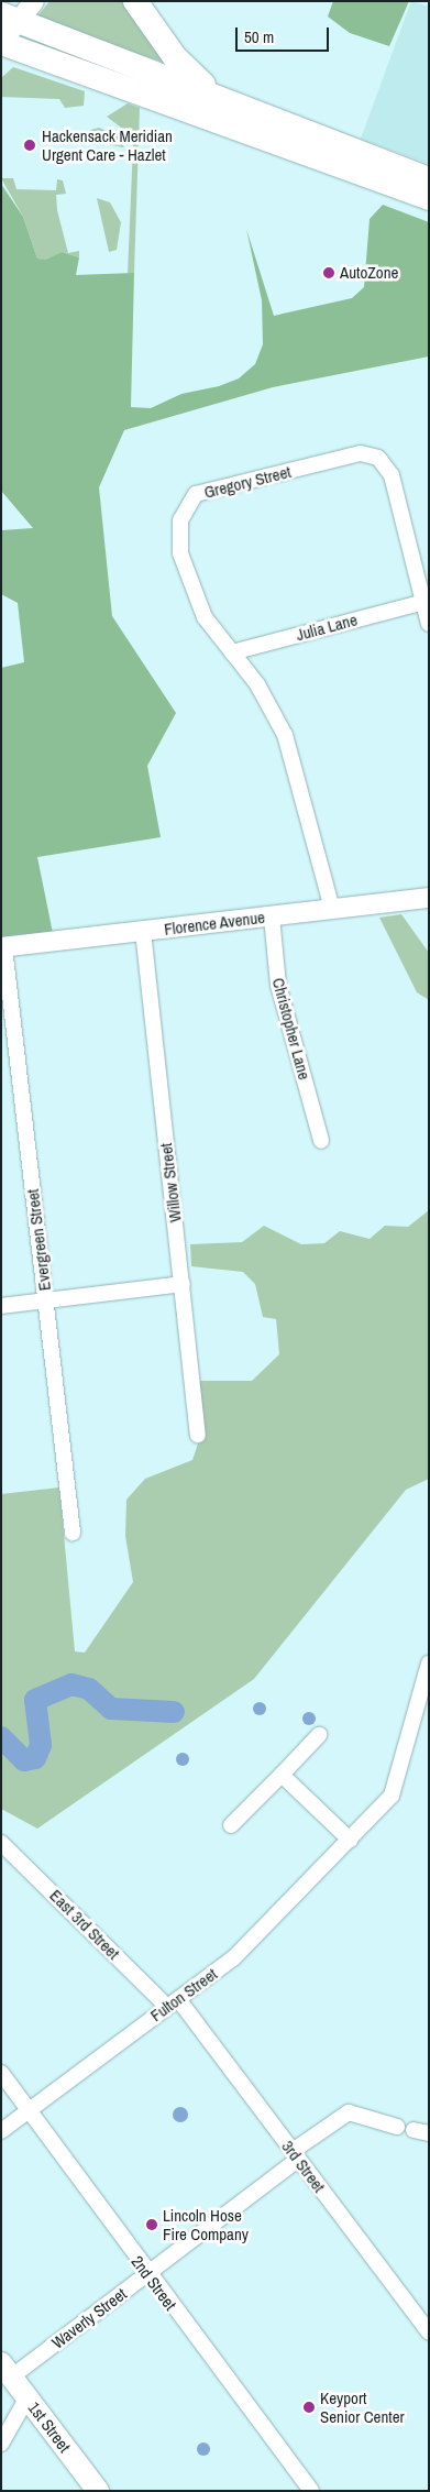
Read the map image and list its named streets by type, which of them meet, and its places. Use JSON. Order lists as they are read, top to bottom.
{
  "streets": {
    "main road": ["1st Street"],
    "street": [
      "Gregory Street",
      "Julia Lane",
      "Florence Avenue",
      "Christopher Lane",
      "Willow Street",
      "Evergreen Street",
      "East 3rd Street",
      "Fulton Street",
      "3rd Street",
      "2nd Street",
      "Waverly Street"
    ]
  },
  "crossings": [
    ["Gregory Street", "Julia Lane"],
    ["Gregory Street", "Florence Avenue"],
    ["Florence Avenue", "Christopher Lane"],
    ["Florence Avenue", "Willow Street"],
    ["Florence Avenue", "Evergreen Street"],
    ["East 3rd Street", "Fulton Street"],
    ["East 3rd Street", "3rd Street"],
    ["Fulton Street", "3rd Street"],
    ["Fulton Street", "2nd Street"],
    ["3rd Street", "Waverly Street"],
    ["2nd Street", "Waverly Street"],
    ["Waverly Street", "1st Street"]
  ],
  "places": [
    "Hackensack Meridian Urgent Care - Hazlet",
    "AutoZone",
    "Lincoln Hose Fire Company",
    "Keyport Senior Center"
  ],
  "scale_bar": "50 m"
}
